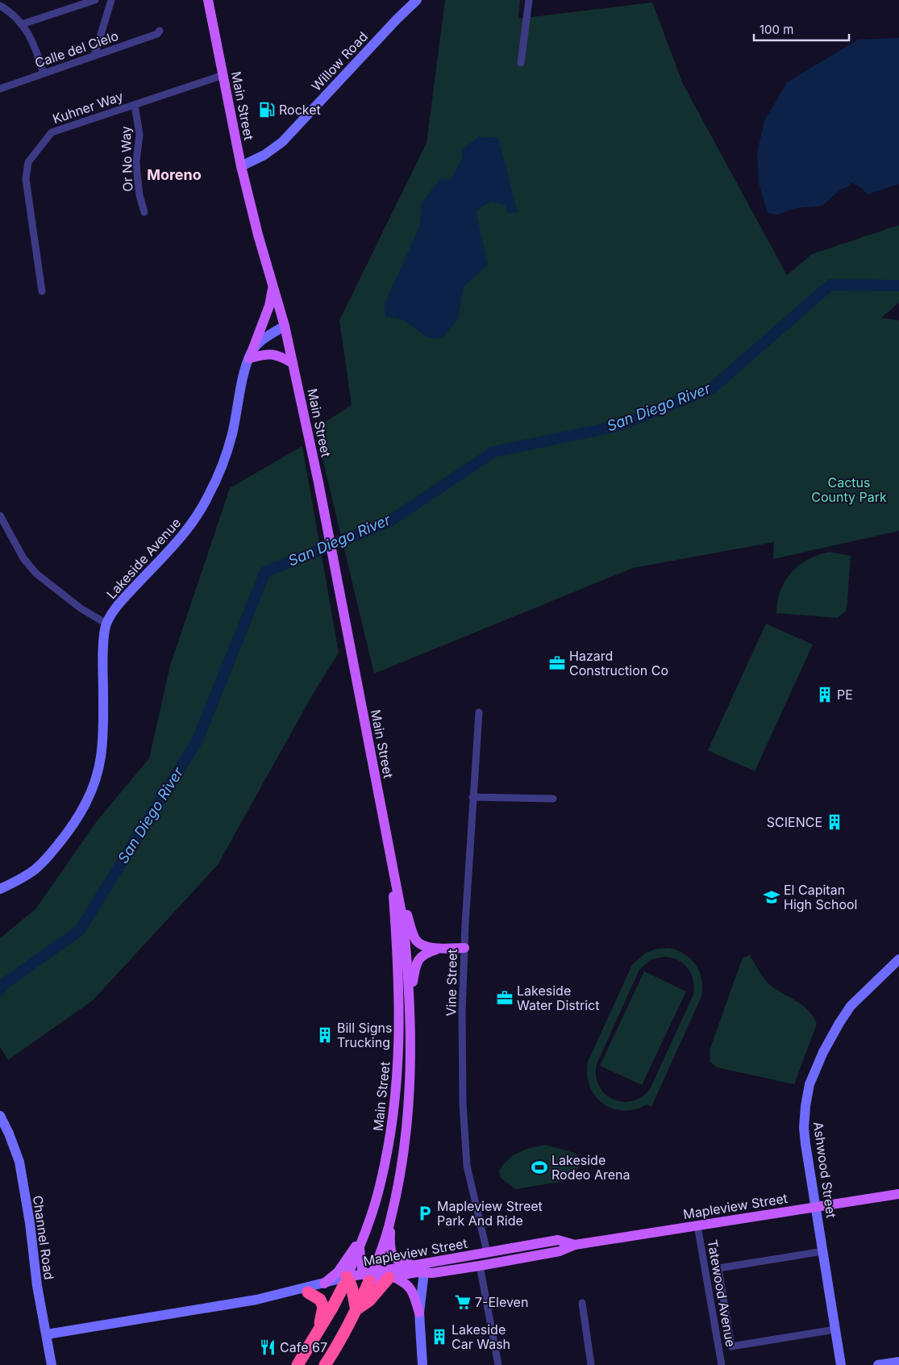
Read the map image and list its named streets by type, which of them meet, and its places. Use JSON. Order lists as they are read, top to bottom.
{
  "streets": {
    "main road": [
      "Willow Road",
      "Main Street",
      "Lakeside Avenue",
      "Ashwood Street",
      "Mapleview Street",
      "Channel Road"
    ],
    "street": [
      "Calle del Cielo",
      "Kuhner Way",
      "Or No Way",
      "Vine Street",
      "Tatewood Avenue"
    ]
  },
  "crossings": [
    ["Willow Road", "Main Street"],
    ["Main Street", "Kuhner Way"],
    ["Main Street", "Lakeside Avenue"],
    ["Main Street", "Mapleview Street"],
    ["Kuhner Way", "Or No Way"],
    ["Vine Street", "Mapleview Street"],
    ["Ashwood Street", "Mapleview Street"],
    ["Mapleview Street", "Channel Road"],
    ["Mapleview Street", "Tatewood Avenue"]
  ],
  "districts": ["Moreno"],
  "water": ["San Diego River"],
  "parks": ["Cactus County Park"],
  "places": {
    "fuel station": ["Rocket"],
    "office": ["Hazard Construction Co", "Lakeside Water District"],
    "building": [
      "PE",
      "SCIENCE",
      "Bill Signs Trucking",
      "Lakeside Car Wash"
    ],
    "school or university": ["El Capitan High School"],
    "sports": ["Lakeside Rodeo Arena"],
    "parking": ["Mapleview Street Park And Ride"],
    "supermarket": ["7-Eleven"],
    "restaurant": ["Cafe 67"]
  },
  "scale_bar": "100 m"
}
